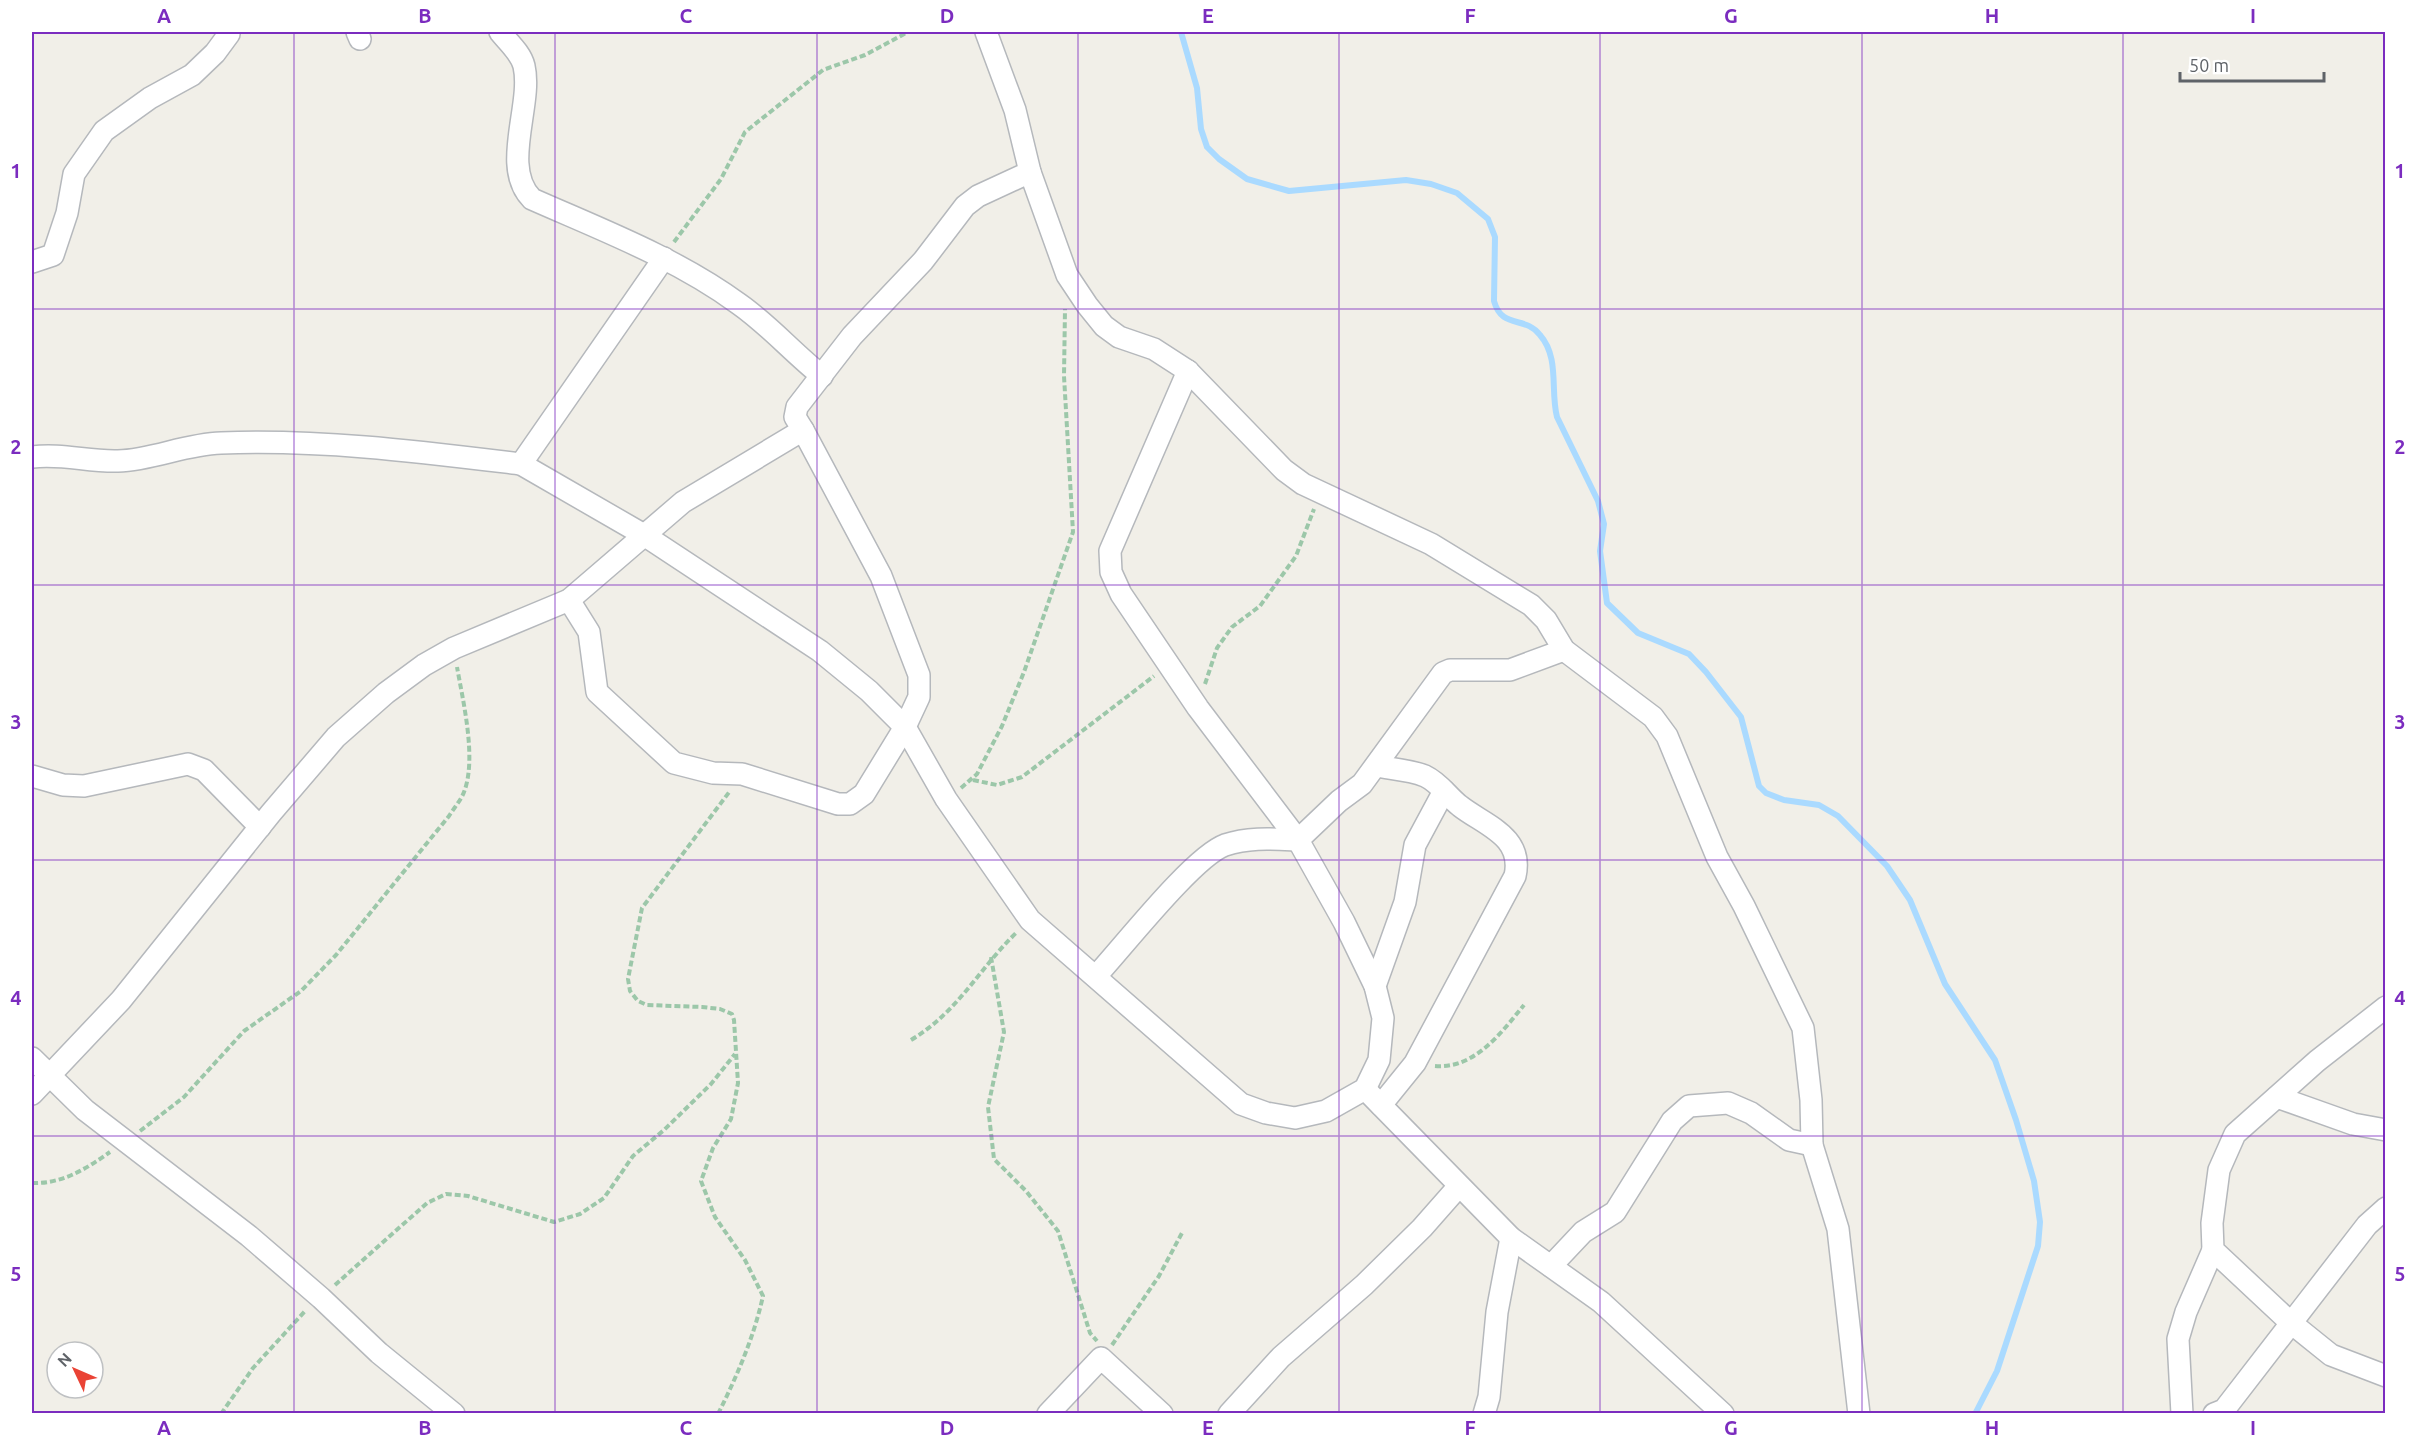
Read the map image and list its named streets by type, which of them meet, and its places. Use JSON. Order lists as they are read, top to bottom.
{
  "scale_bar": "50 m",
  "north": "top left",
  "grid": {
    "columns": [
      "A",
      "B",
      "C",
      "D",
      "E",
      "F",
      "G",
      "H",
      "I"
    ],
    "rows": [
      "1",
      "2",
      "3",
      "4",
      "5"
    ]
  }
}
